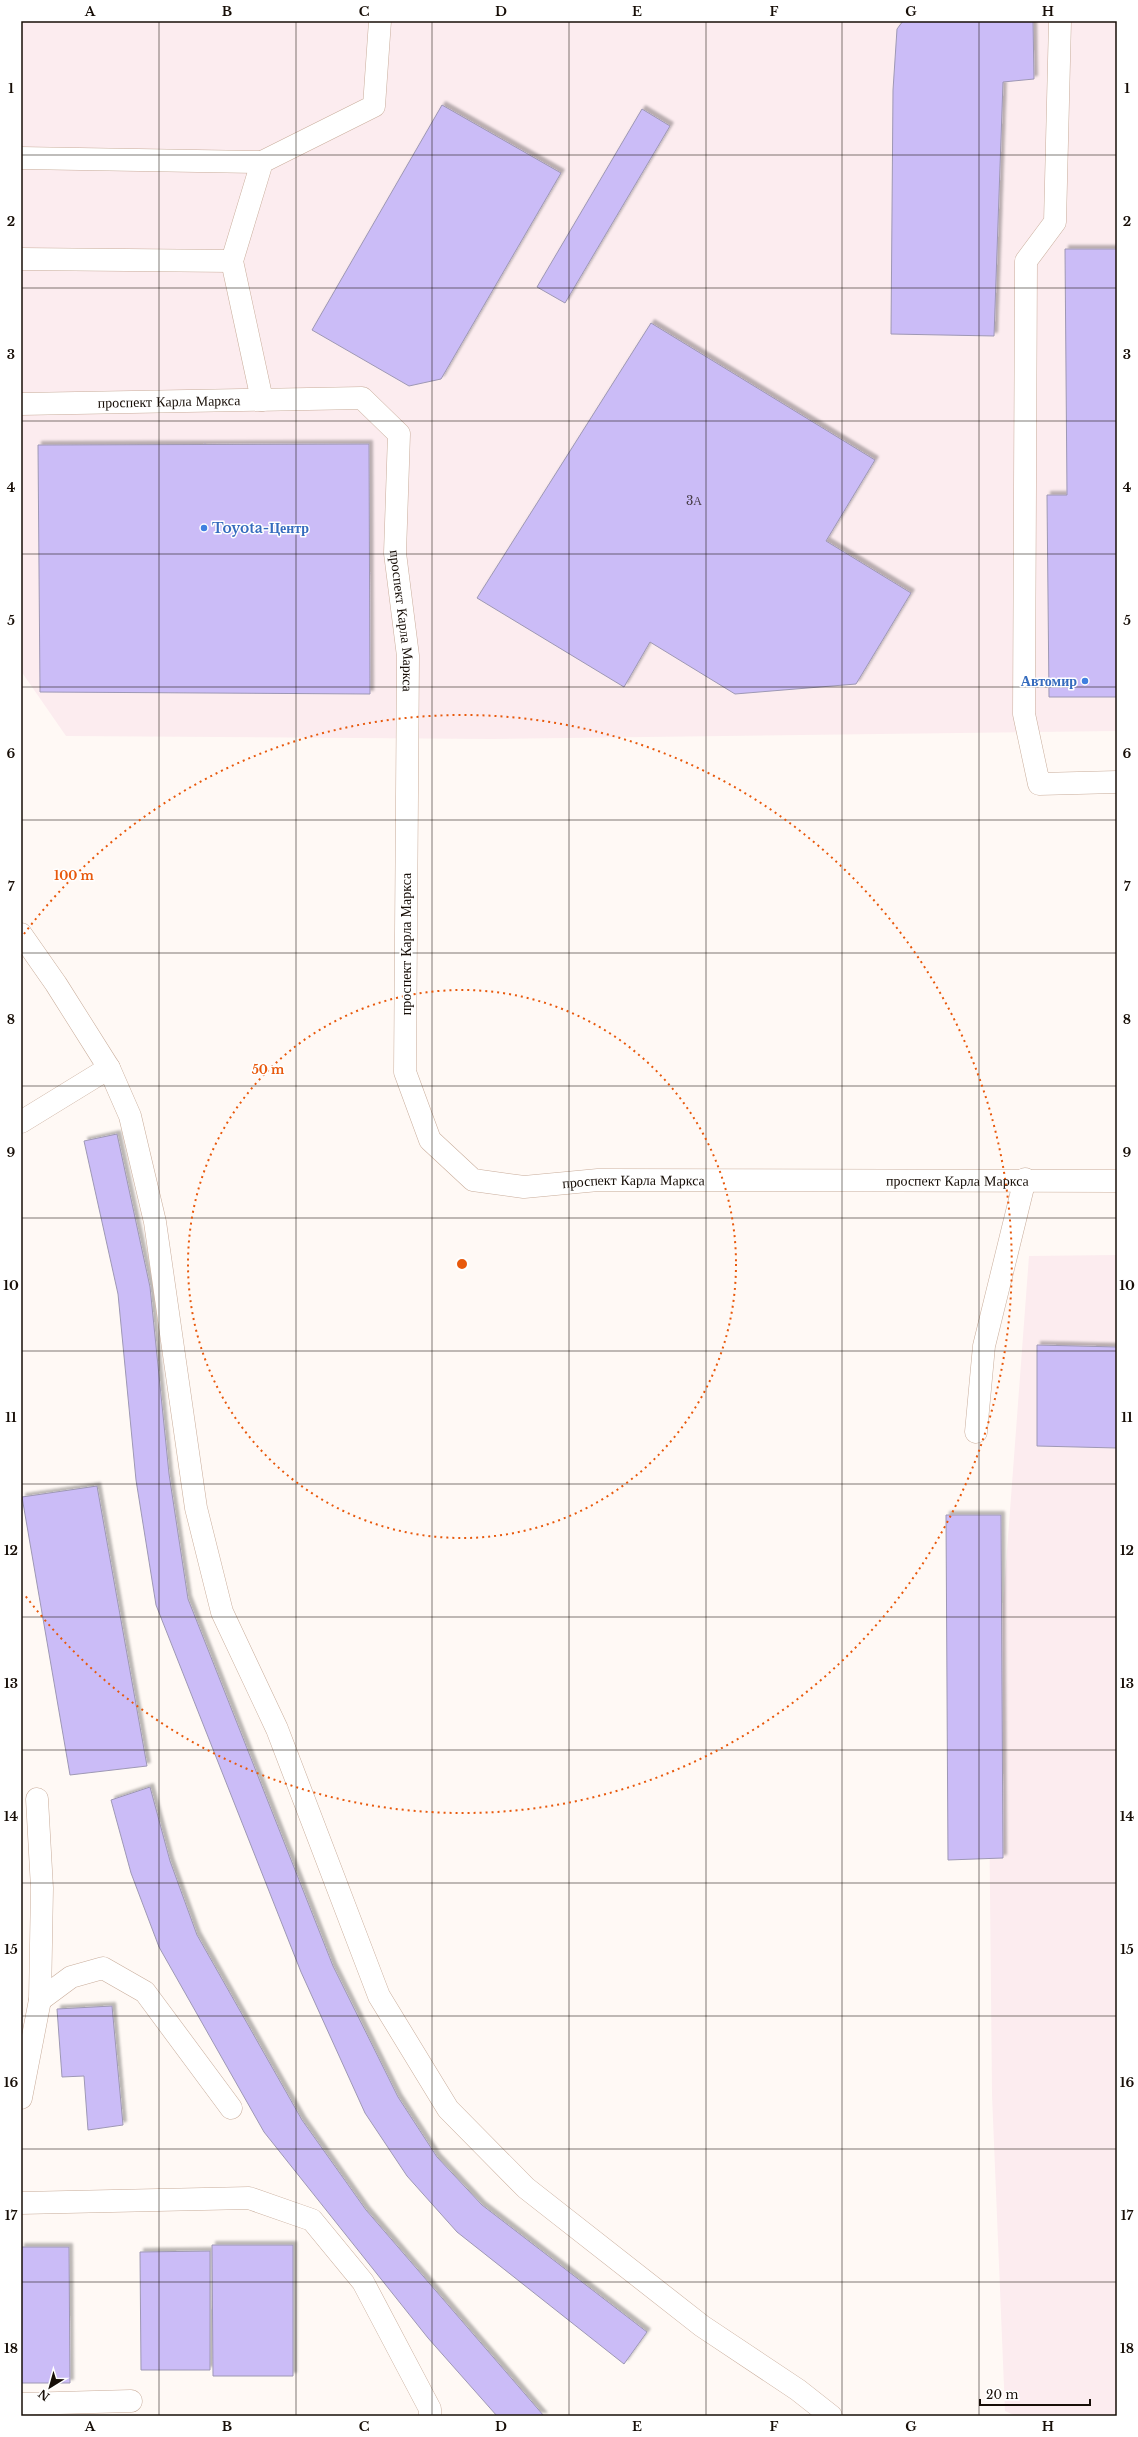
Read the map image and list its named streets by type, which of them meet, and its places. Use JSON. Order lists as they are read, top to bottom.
{
  "streets": {
    "street": ["проспект Карла Маркса"]
  },
  "places": ["Toyota-Центр", "Автомир"],
  "house_numbers": ["3А"],
  "scale_bar": "20 m",
  "north": "bottom left",
  "grid": {
    "columns": [
      "A",
      "B",
      "C",
      "D",
      "E",
      "F",
      "G",
      "H"
    ],
    "rows": [
      "1",
      "2",
      "3",
      "4",
      "5",
      "6",
      "7",
      "8",
      "9",
      "10",
      "11",
      "12",
      "13",
      "14",
      "15",
      "16",
      "17",
      "18"
    ]
  },
  "rings": ["100 m", "50 m"]
}
